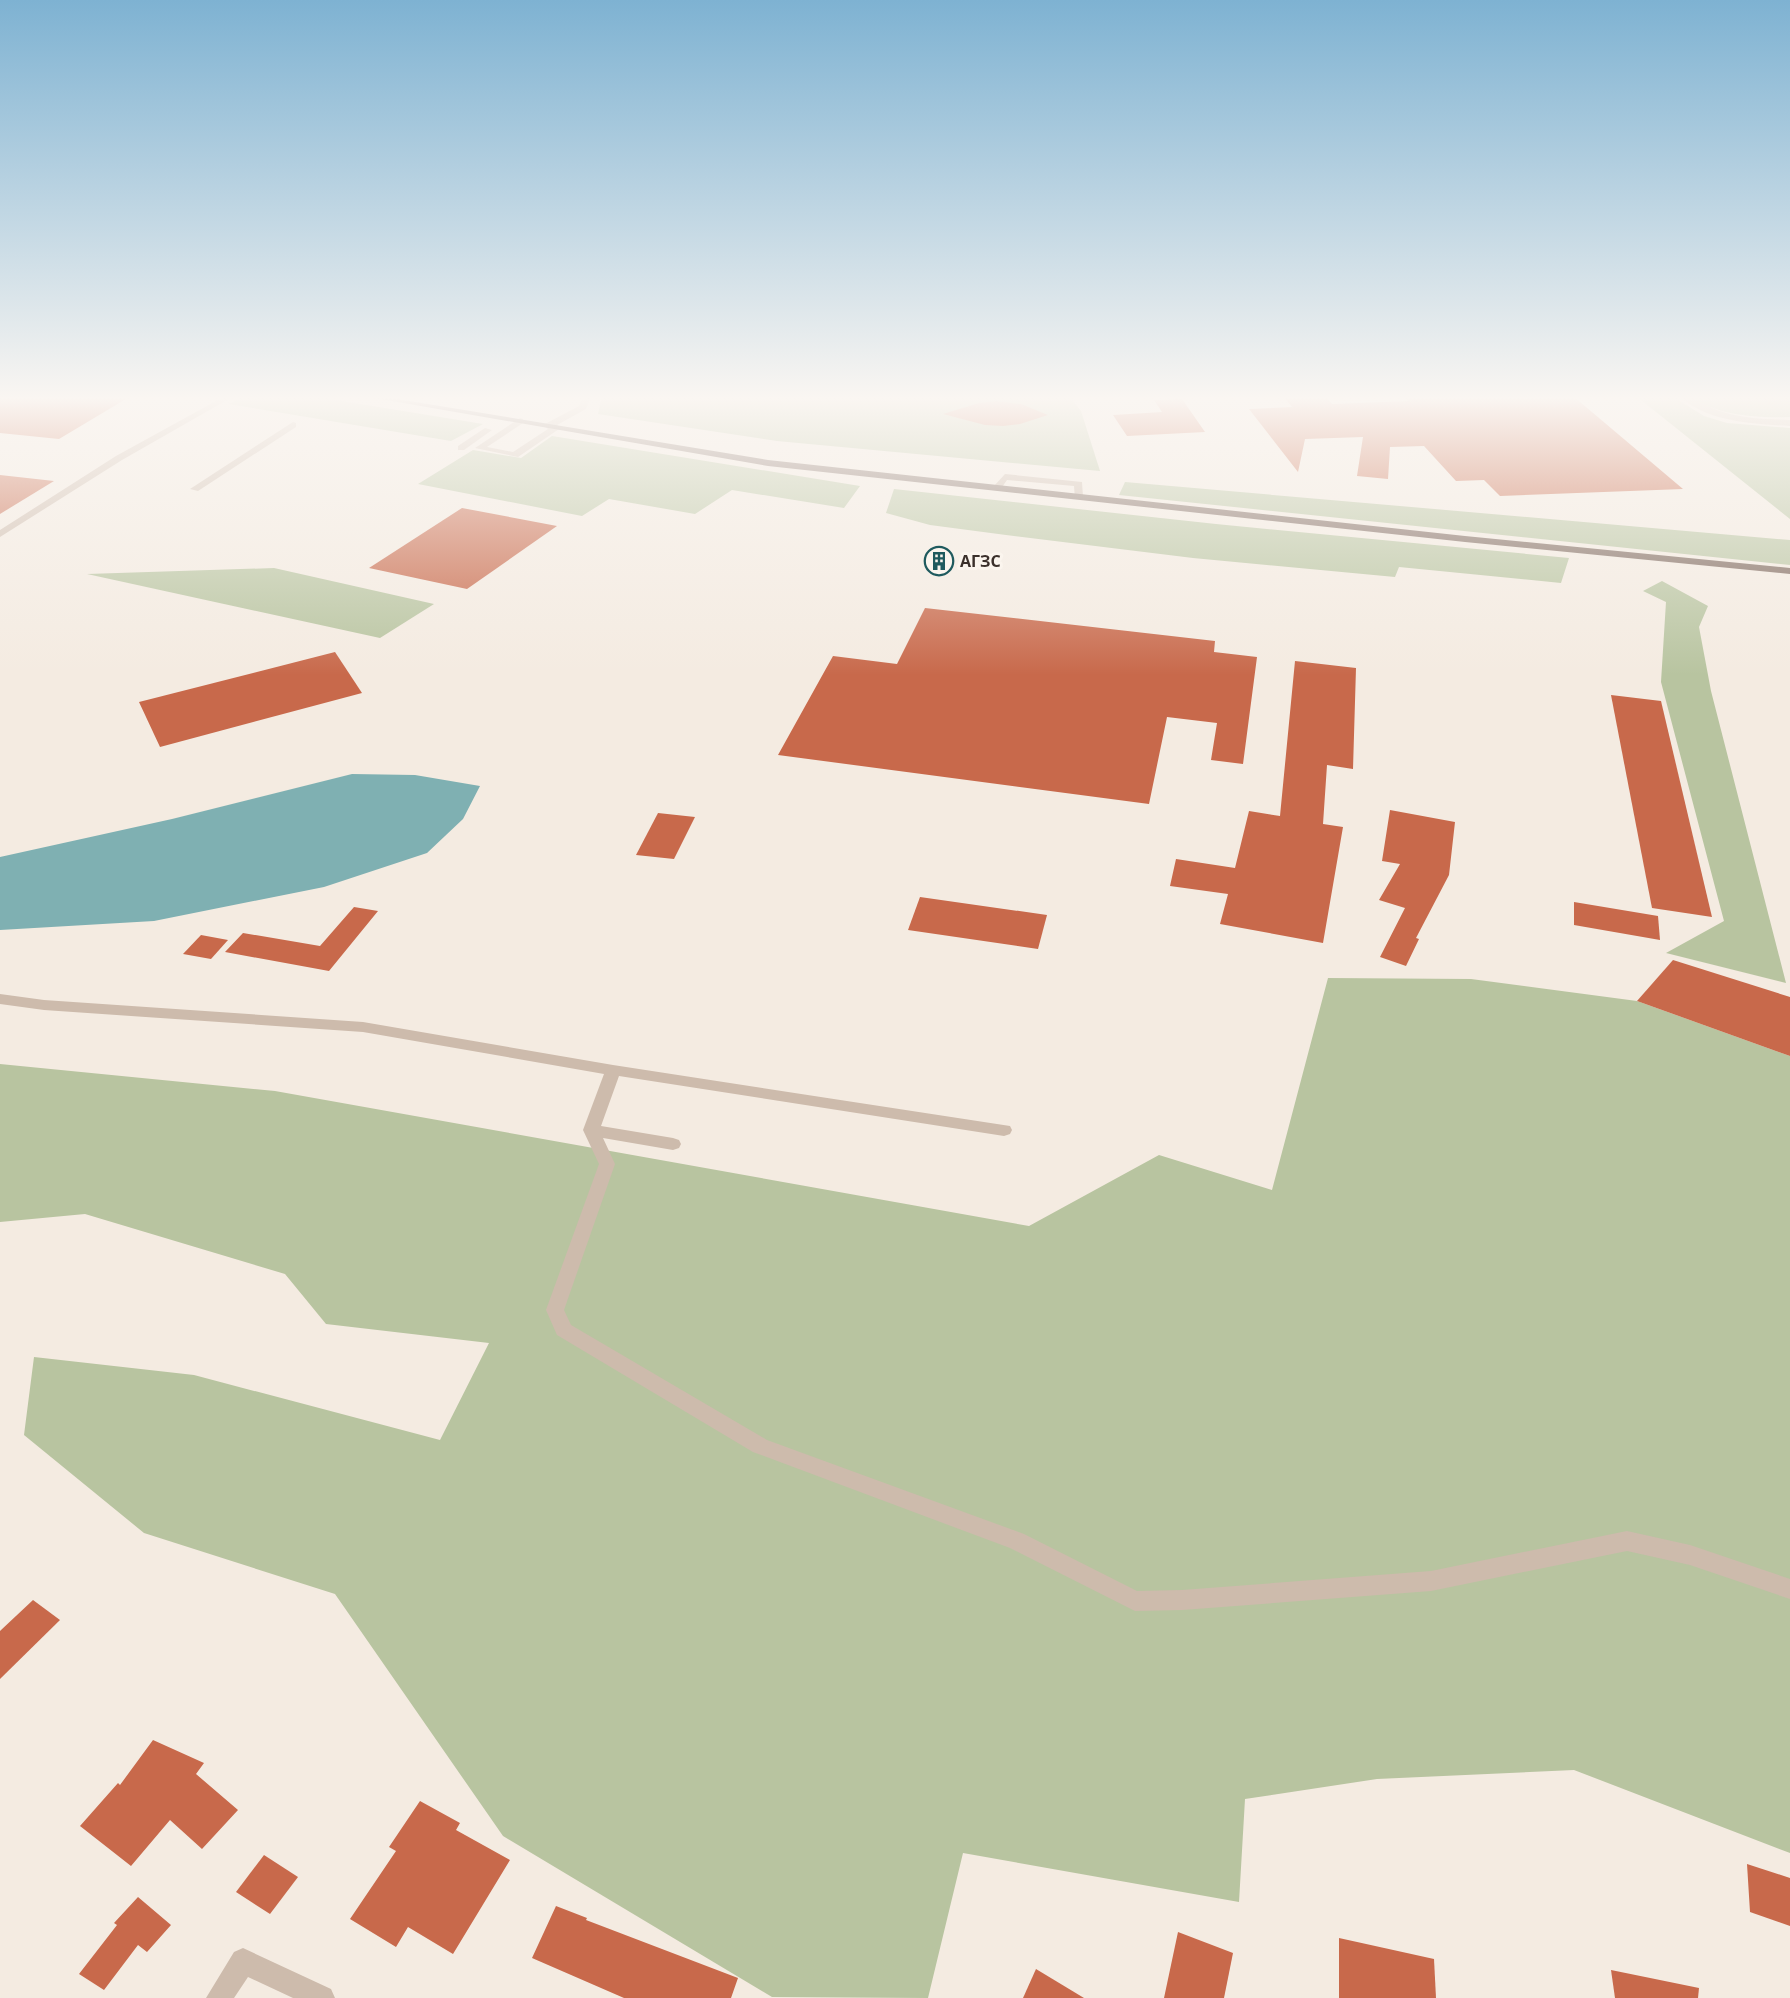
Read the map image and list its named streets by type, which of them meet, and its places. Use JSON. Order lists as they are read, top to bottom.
{
  "places": {
    "building": ["АГЗС"]
  }
}
